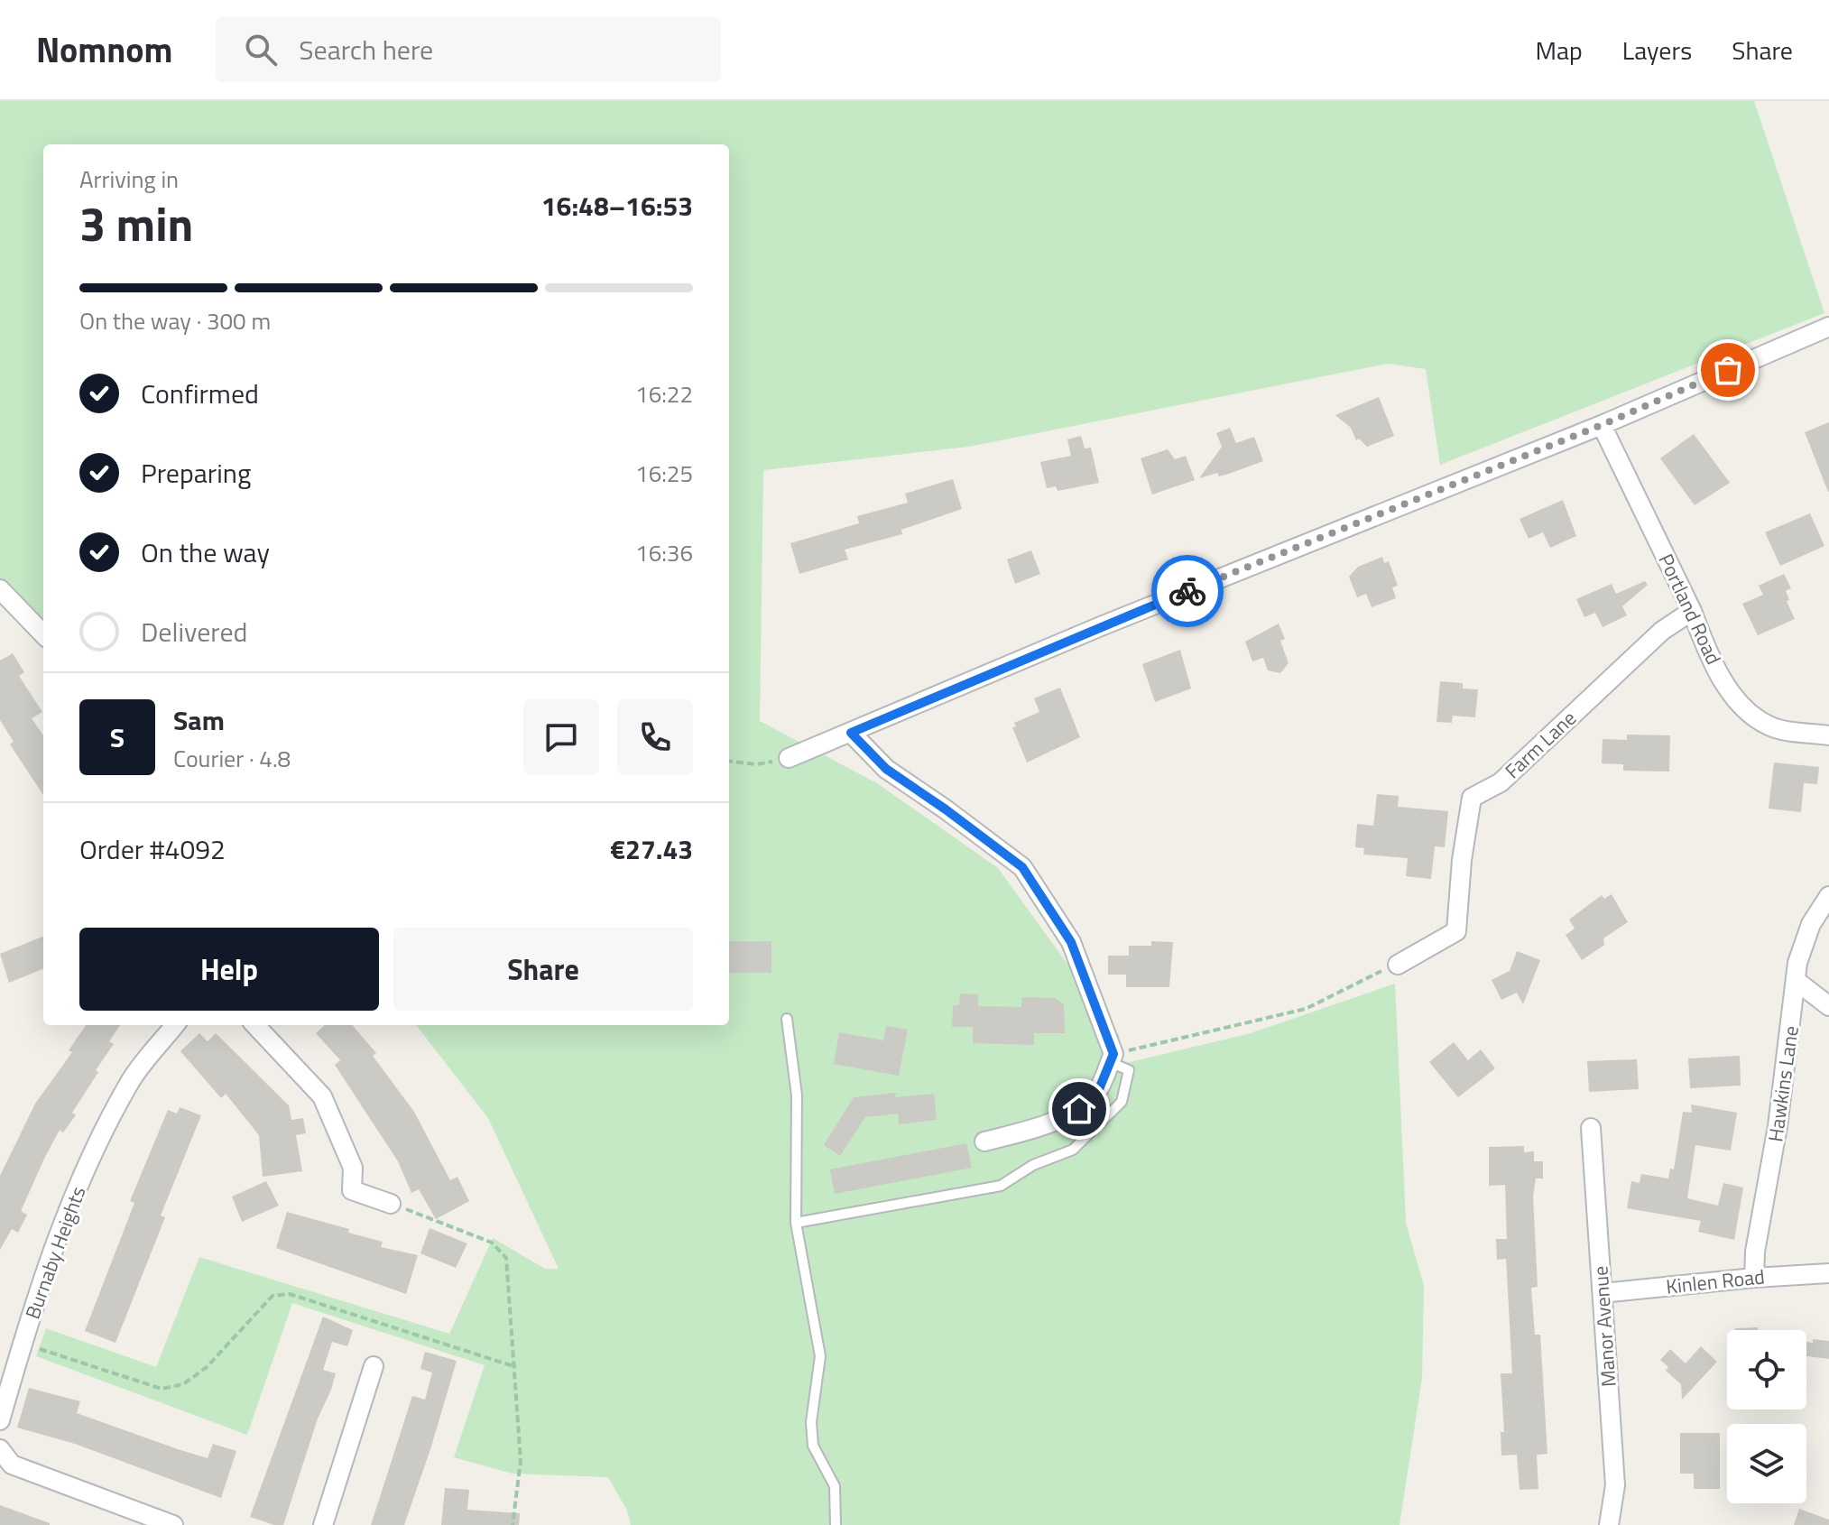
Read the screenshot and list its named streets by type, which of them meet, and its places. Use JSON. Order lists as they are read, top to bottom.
{
  "streets": {
    "street": [
      "Portland Road",
      "Farm Lane",
      "Hawkins Lane",
      "Burnaby Heights",
      "Kinlen Road",
      "Manor Avenue"
    ]
  },
  "crossings": [
    ["Portland Road", "Farm Lane"],
    ["Hawkins Lane", "Kinlen Road"],
    ["Kinlen Road", "Manor Avenue"]
  ],
  "page": {
    "header": "Nomnom",
    "search": "Search here",
    "nav": ["Map", "Layers", "Share"],
    "heading": ["3 min", "Arriving in", "16:48–16:53"],
    "panel": [
      "Sam",
      "Courier · 4.8",
      "Order #4092",
      "€27.43"
    ],
    "bar": "On the way · 300 m",
    "list": [
      ["Confirmed", "16:22"],
      ["Preparing", "16:25"],
      ["On the way", "16:36"],
      "Delivered"
    ],
    "round": "S",
    "buttons": ["Help", "Share"]
  }
}
